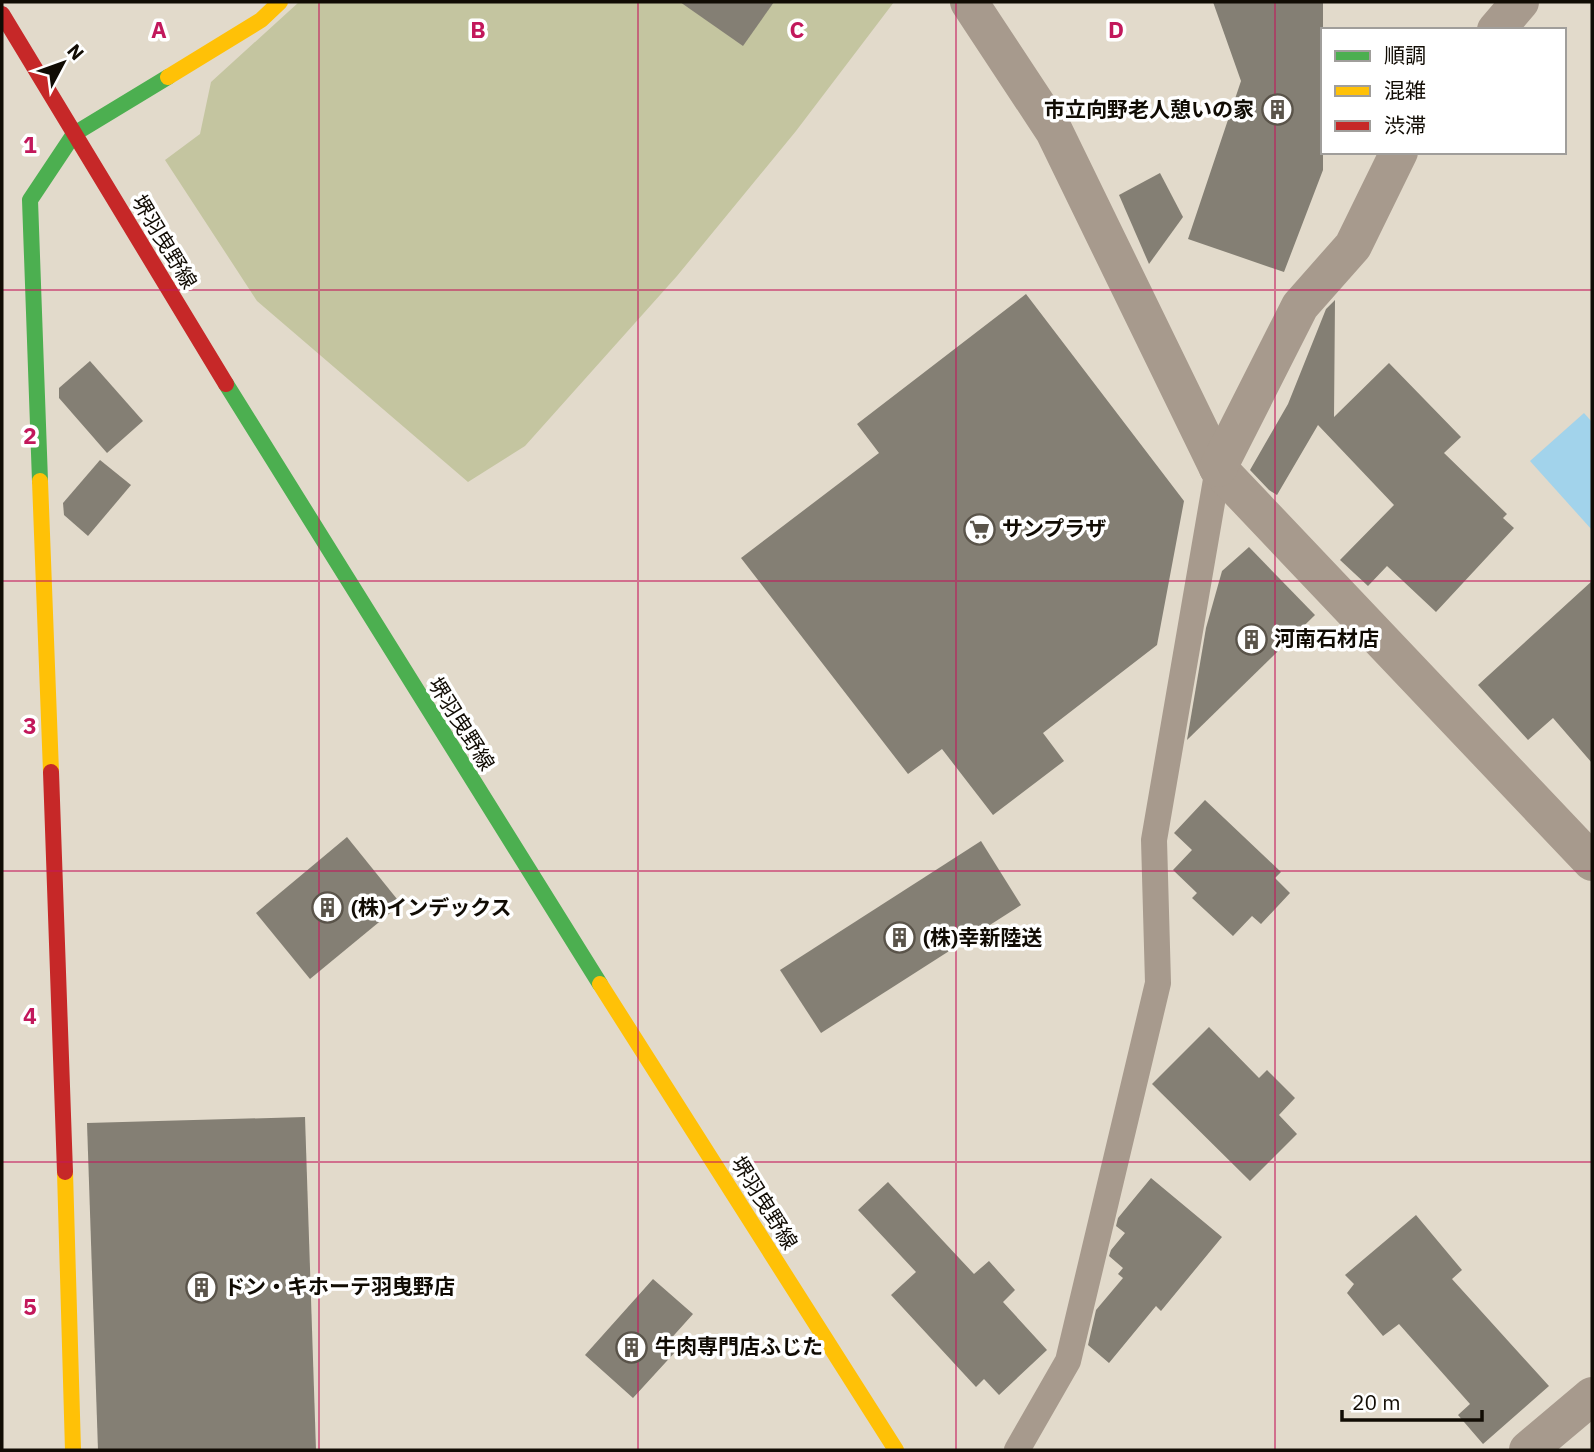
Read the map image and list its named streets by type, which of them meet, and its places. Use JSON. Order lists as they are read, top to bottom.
{
  "streets": {
    "main road": ["堺羽曳野線"]
  },
  "places": {
    "building": [
      "市立向野老人憩いの家",
      "河南石材店",
      "(株)インデックス",
      "(株)幸新陸送",
      "ドン・キホーテ羽曳野店",
      "牛肉専門店ふじた"
    ],
    "supermarket": ["サンプラザ"]
  },
  "legend": ["順調", "混雑", "渋滞"],
  "scale_bar": "20 m",
  "north": "top right",
  "grid": {
    "columns": [
      "A",
      "B",
      "C",
      "D"
    ],
    "rows": [
      "1",
      "2",
      "3",
      "4",
      "5"
    ]
  }
}
